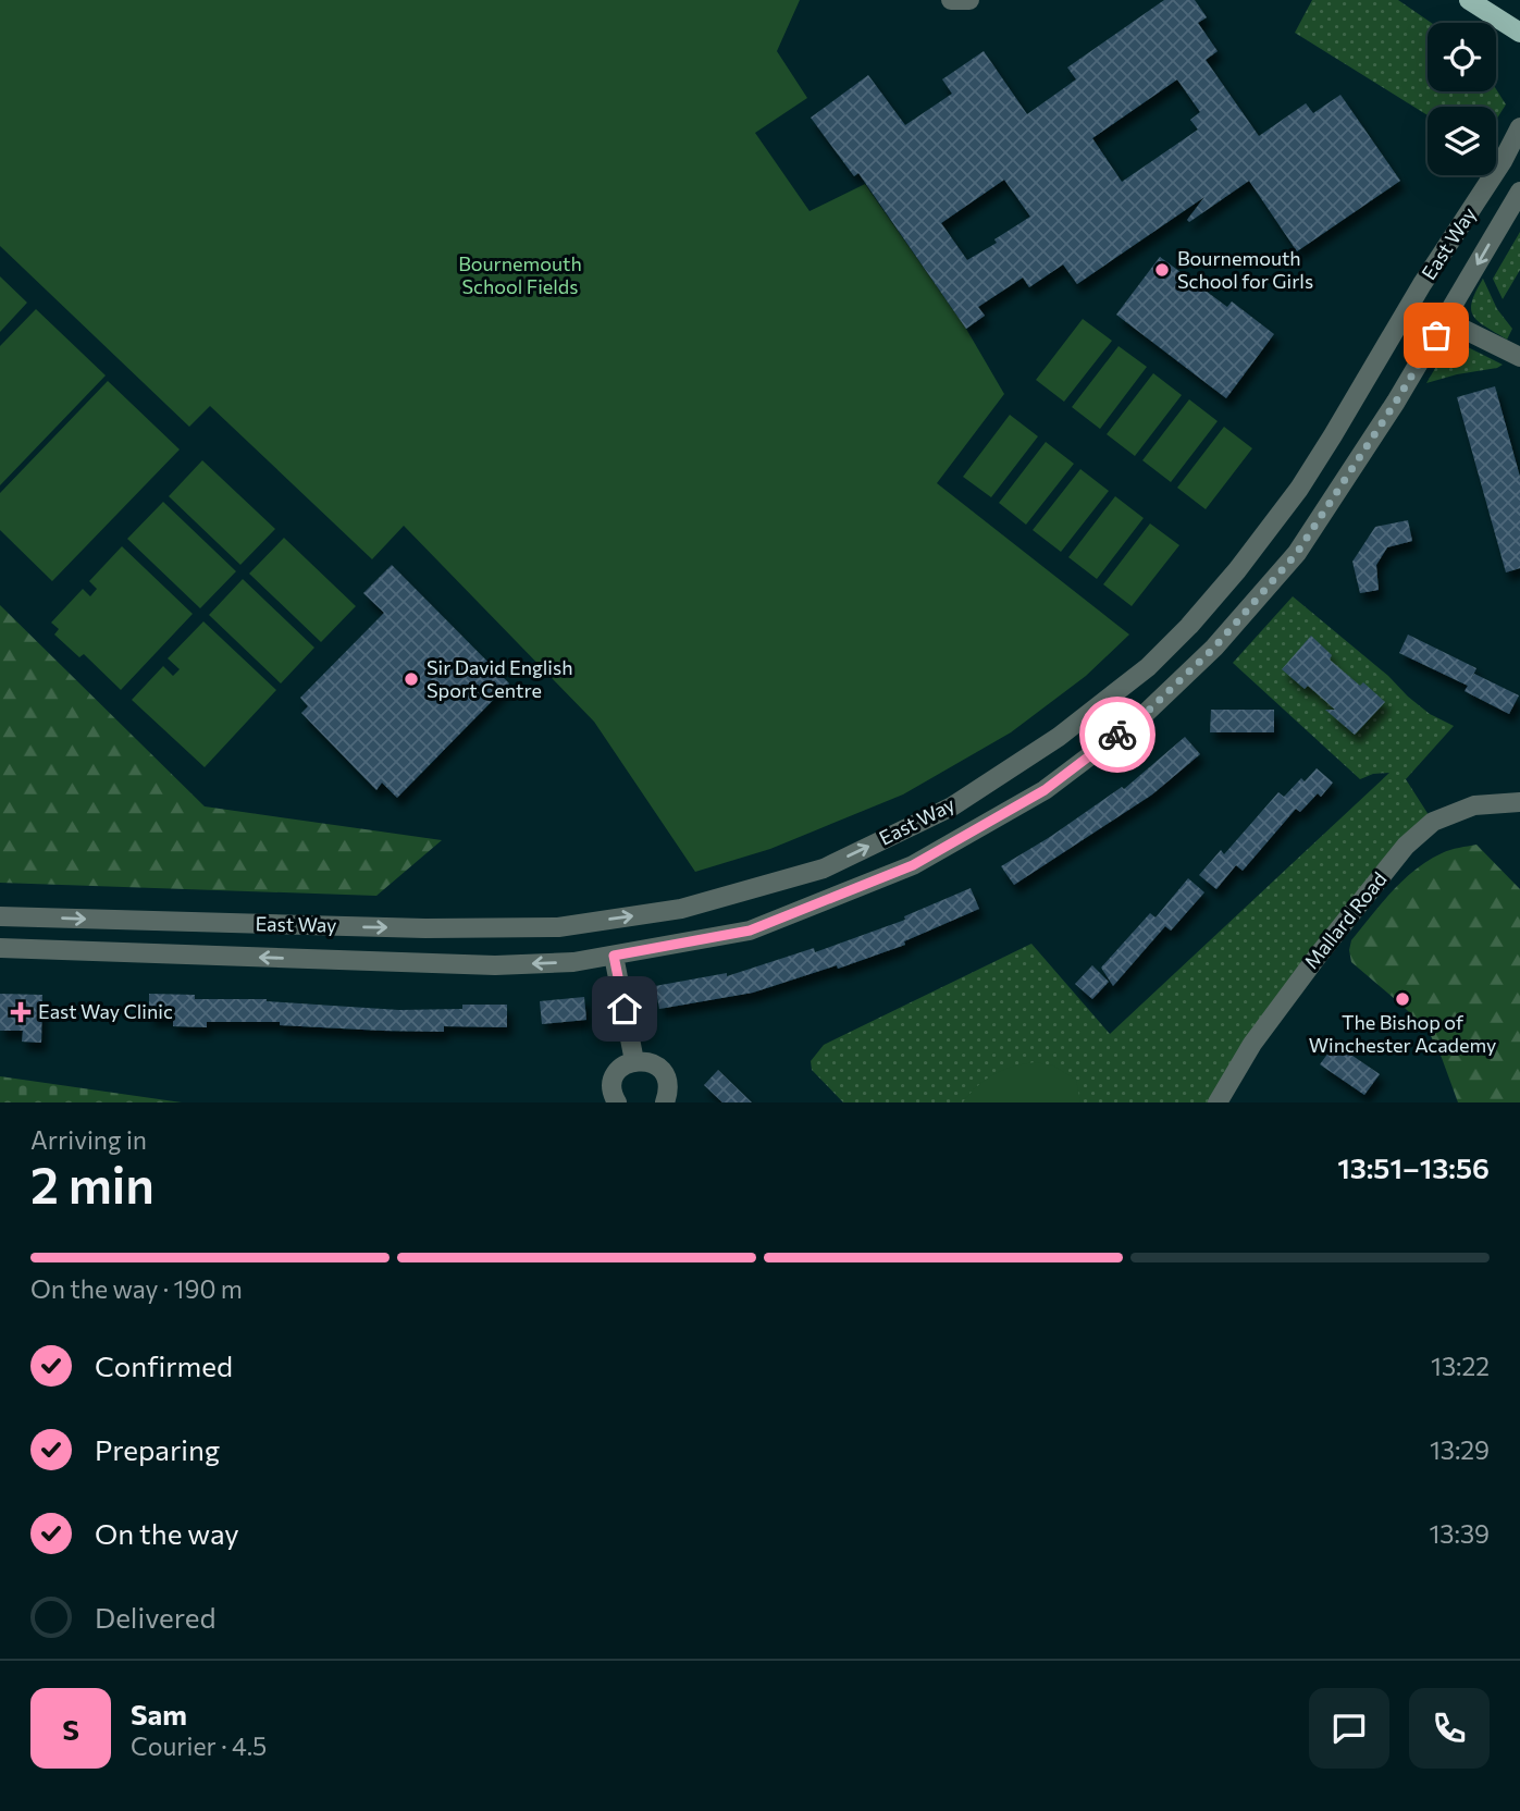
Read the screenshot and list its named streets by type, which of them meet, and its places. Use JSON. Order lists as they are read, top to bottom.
{
  "streets": {
    "street": ["East Way", "Mallard Road"]
  },
  "parks": ["Bournemouth School Fields"],
  "places": {
    "other": ["Bournemouth School for Girls", "Sir David English Sport Centre", "The Bishop of Winchester Academy"],
    "health": ["East Way Clinic"]
  },
  "page": {
    "heading": ["2 min", "Arriving in", "13:51–13:56"],
    "panel": ["Sam", "Courier · 4.5"],
    "bar": "On the way · 190 m",
    "list": [
      ["Confirmed", "13:22"],
      ["Preparing", "13:29"],
      ["On the way", "13:39"],
      "Delivered"
    ],
    "round": "S"
  }
}
